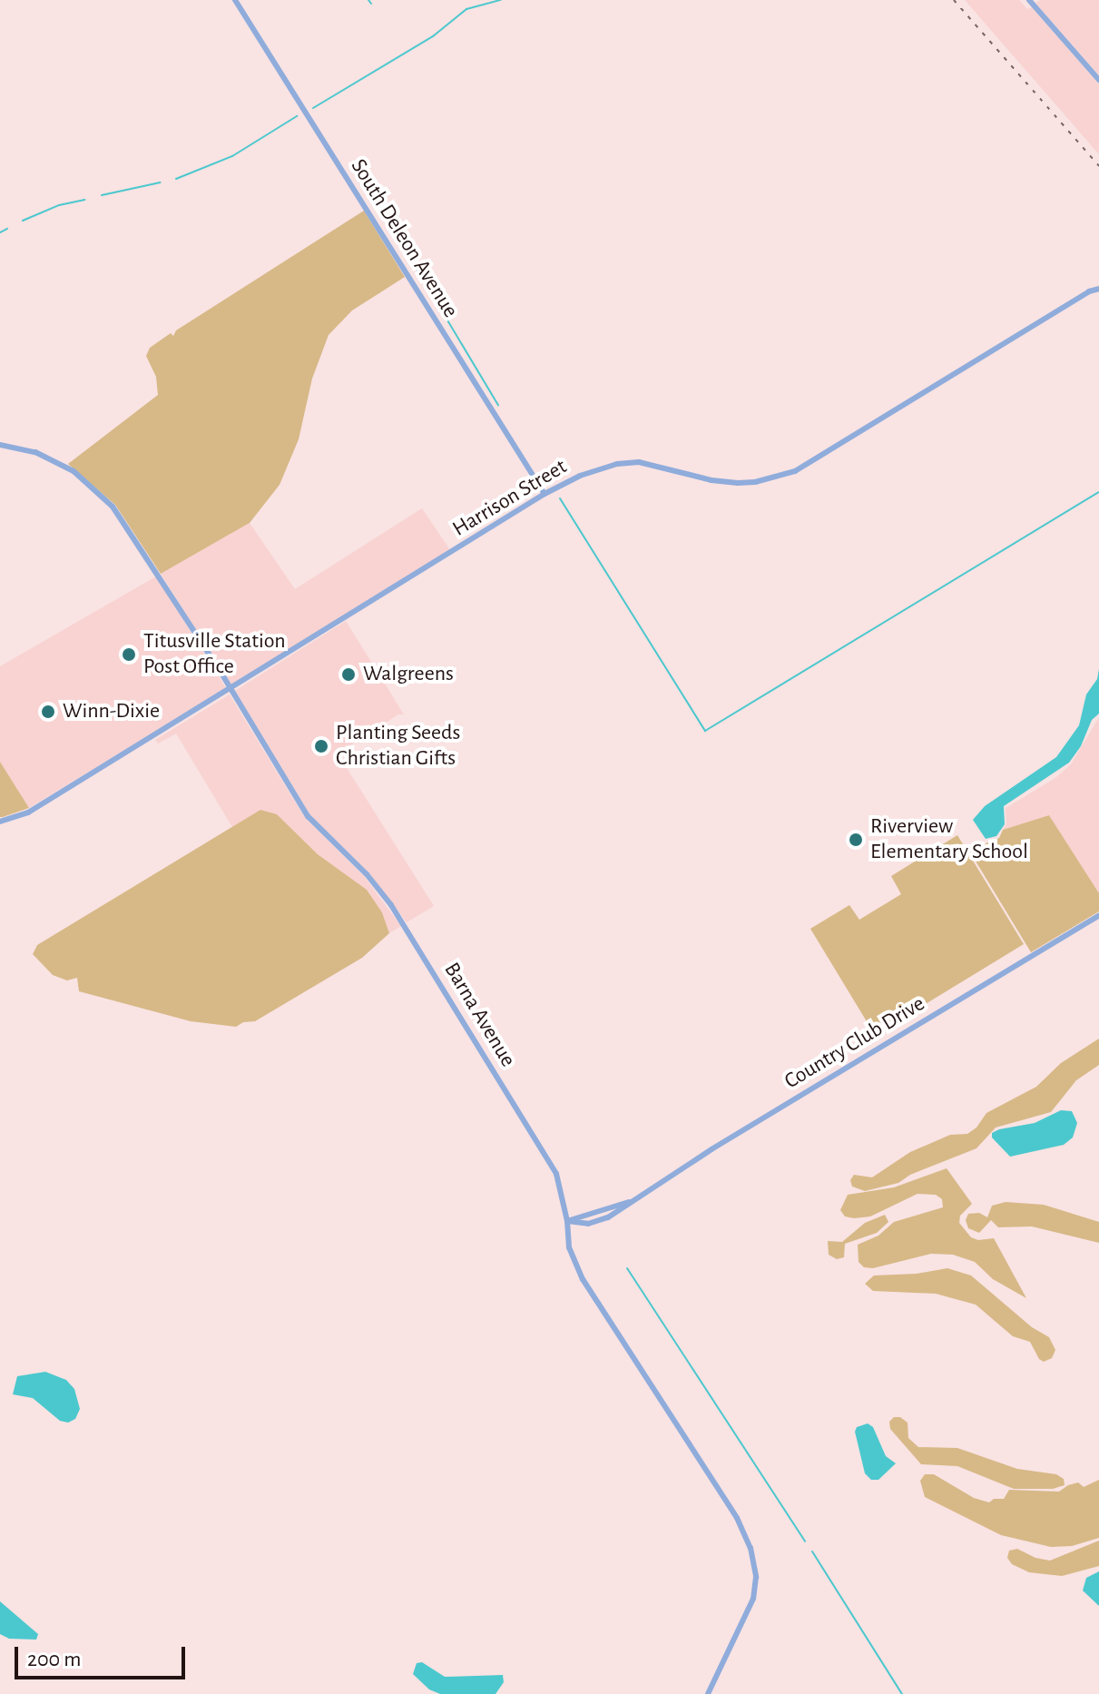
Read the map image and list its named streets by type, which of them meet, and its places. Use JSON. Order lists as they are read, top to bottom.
{
  "streets": {
    "street": [
      "South Deleon Avenue",
      "Harrison Street",
      "Barna Avenue",
      "Country Club Drive"
    ]
  },
  "crossings": [
    ["South Deleon Avenue", "Harrison Street"],
    ["Harrison Street", "Barna Avenue"],
    ["Barna Avenue", "Country Club Drive"]
  ],
  "places": [
    "Titusville Station Post Office",
    "Walgreens",
    "Winn-Dixie",
    "Planting Seeds Christian Gifts",
    "Riverview Elementary School"
  ],
  "scale_bar": "200 m"
}
